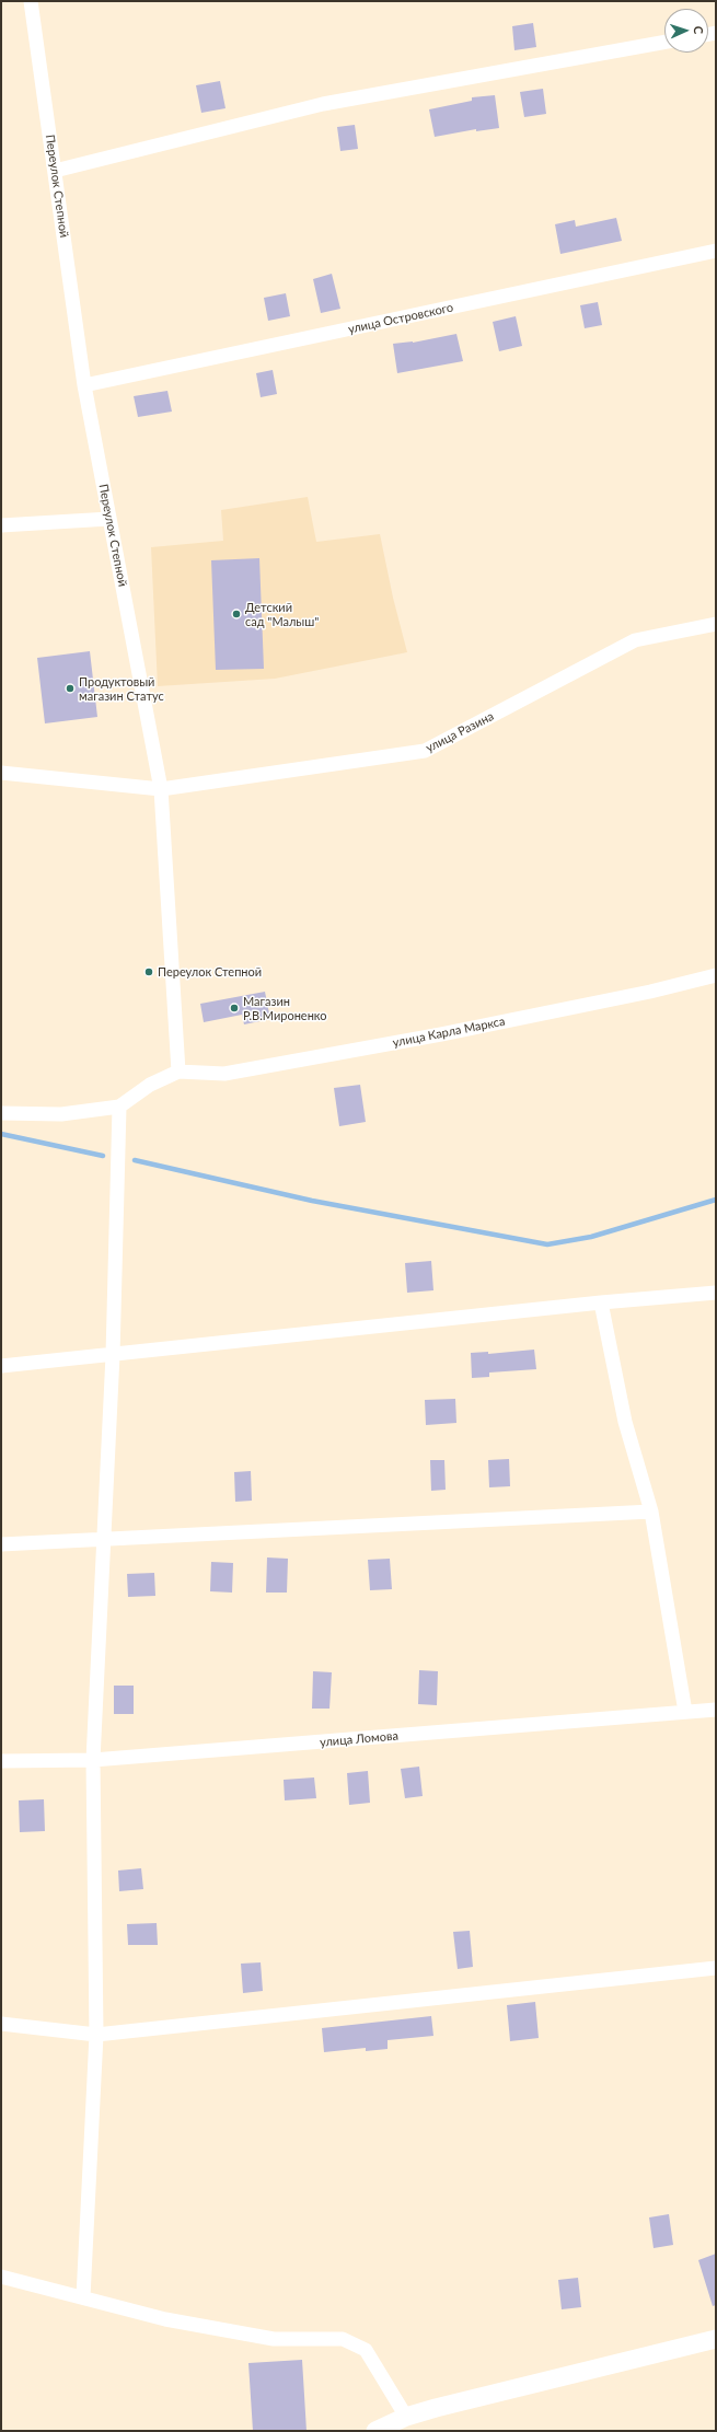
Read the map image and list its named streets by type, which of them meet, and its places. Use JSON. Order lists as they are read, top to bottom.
{
  "streets": {
    "street": [
      "Переулок Степной",
      "улица Островского",
      "улица Разина",
      "улица Карла Маркса",
      "улица Ломова"
    ]
  },
  "crossings": [
    ["Переулок Степной", "улица Островского"],
    ["Переулок Степной", "улица Разина"],
    ["Переулок Степной", "улица Карла Маркса"]
  ],
  "places": [
    "Детский сад \"Малыш\"",
    "Продуктовый магазин Статус",
    "Переулок Степной",
    "Магазин Р.В.Мироненко"
  ],
  "north": "right"
}
